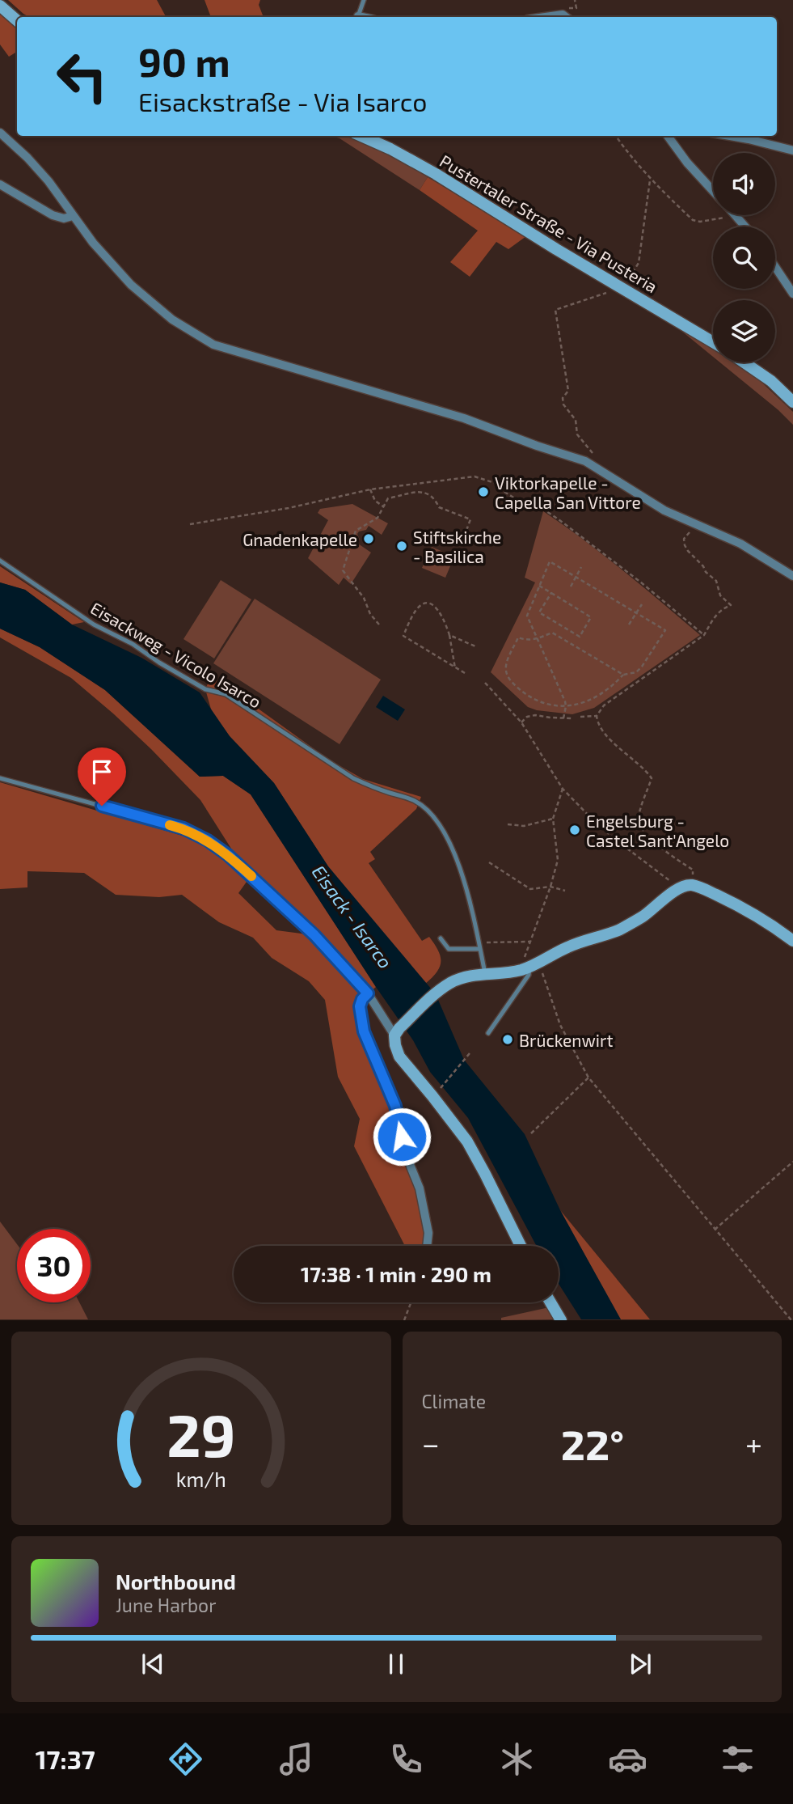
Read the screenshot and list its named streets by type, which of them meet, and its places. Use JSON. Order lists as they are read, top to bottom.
{
  "streets": {
    "street": ["Pustertaler Straße - Via Pusteria"],
    "lane": ["Eisackweg - Vicolo Isarco"]
  },
  "water": ["Eisack - Isarco"],
  "places": [
    "Viktorkapelle - Capella San Vittore",
    "Gnadenkapelle",
    "Stiftskirche - Basilica",
    "Engelsburg - Castel Sant'Angelo",
    "Brückenwirt"
  ],
  "page": {
    "turn": ["90 m", "Eisackstraße - Via Isarco"],
    "limit": "30",
    "trip": "17:38 · 1 min · 290 m",
    "tile": "Climate",
    "heat": ["−", "22°", "+"],
    "song": ["Northbound", "June Harbor"],
    "tabs": "17:37",
    "gauge": ["29", "km/h"]
  }
}
